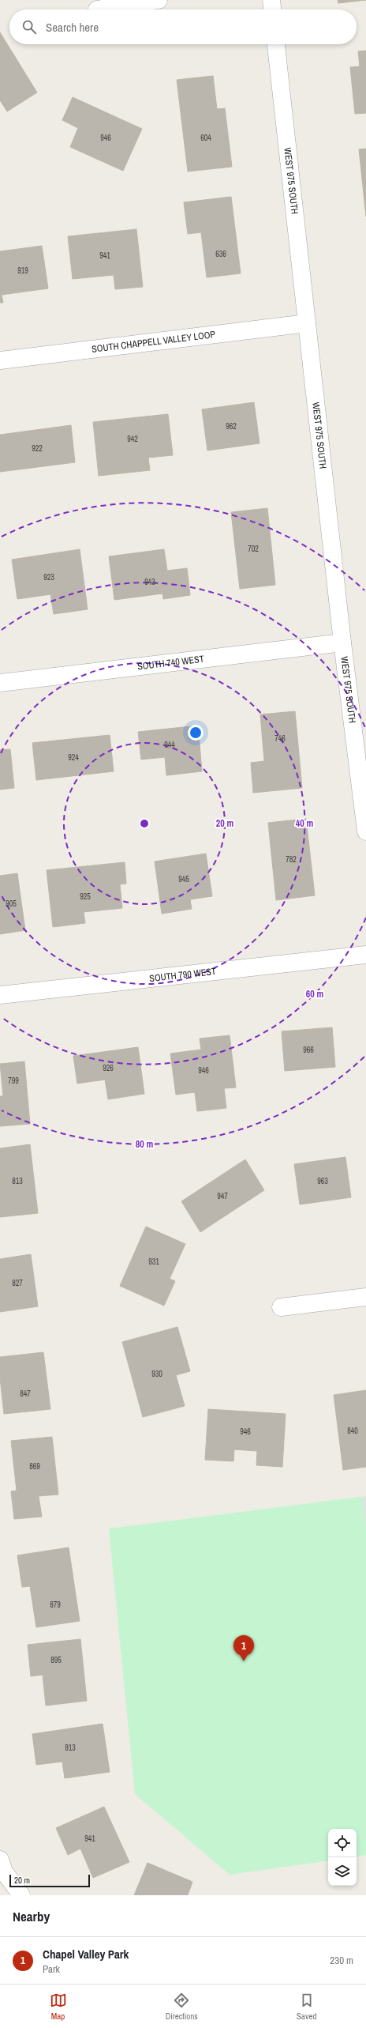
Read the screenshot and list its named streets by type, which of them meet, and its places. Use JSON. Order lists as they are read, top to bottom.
{
  "streets": {
    "street": [
      "WEST 975 SOUTH",
      "SOUTH CHAPPELL VALLEY LOOP",
      "SOUTH 740 WEST",
      "SOUTH 790 WEST"
    ]
  },
  "crossings": [
    ["WEST 975 SOUTH", "SOUTH CHAPPELL VALLEY LOOP"],
    ["WEST 975 SOUTH", "SOUTH 740 WEST"]
  ],
  "house_numbers": [
    "946",
    "604",
    "636",
    "941",
    "919",
    "962",
    "942",
    "922",
    "702",
    "923",
    "943",
    "746",
    "944",
    "924",
    "782",
    "945",
    "925",
    "905",
    "966",
    "926",
    "946",
    "799",
    "813",
    "963",
    "947",
    "931",
    "827",
    "930",
    "847",
    "840",
    "946",
    "869",
    "879",
    "895",
    "913",
    "941"
  ],
  "scale_bar": "20 m",
  "page": {
    "search": "Search here",
    "pins": "1",
    "scale": "20 m",
    "heading": "Nearby",
    "list": [
      {
        "mark": "1",
        "name": "Chapel Valley Park",
        "note": "Park",
        "value": "230 m"
      }
    ],
    "nav": ["Map", "Directions", "Saved"]
  },
  "rings": [
    "20 m",
    "40 m",
    "60 m",
    "80 m"
  ]
}
